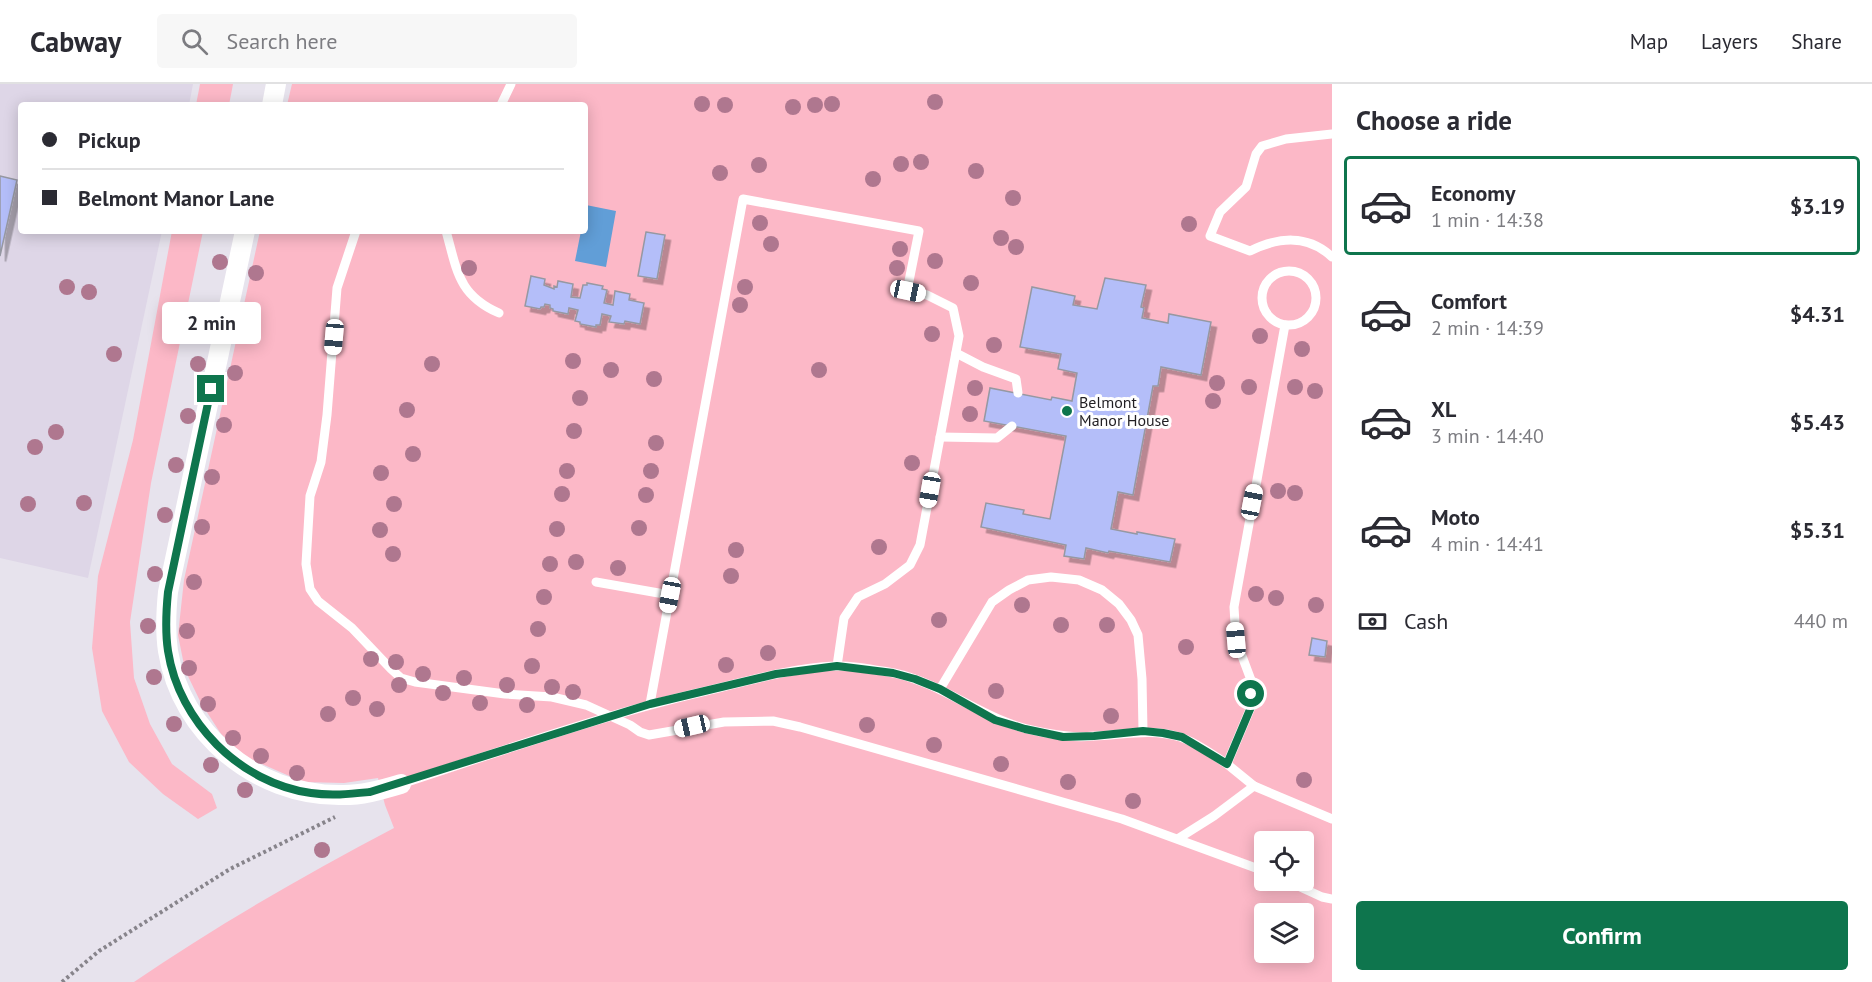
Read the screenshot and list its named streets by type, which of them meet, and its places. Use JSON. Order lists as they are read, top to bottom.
{
  "places": ["Belmont Manor House"],
  "page": {
    "header": "Cabway",
    "search": "Search here",
    "nav": ["Map", "Layers", "Share"],
    "heading": "Choose a ride",
    "banner": ["Pickup", "Belmont Manor Lane"],
    "list": [
      {
        "name": "Economy",
        "note": "1 min · 14:38",
        "value": "$3.19"
      },
      {
        "name": "Comfort",
        "note": "2 min · 14:39",
        "value": "$4.31"
      },
      {
        "name": "XL",
        "note": "3 min · 14:40",
        "value": "$5.43"
      },
      {
        "name": "Moto",
        "note": "4 min · 14:41",
        "value": "$5.31"
      }
    ],
    "bubble": "2 min",
    "pay": ["Cash", "440 m"],
    "buttons": "Confirm"
  }
}
